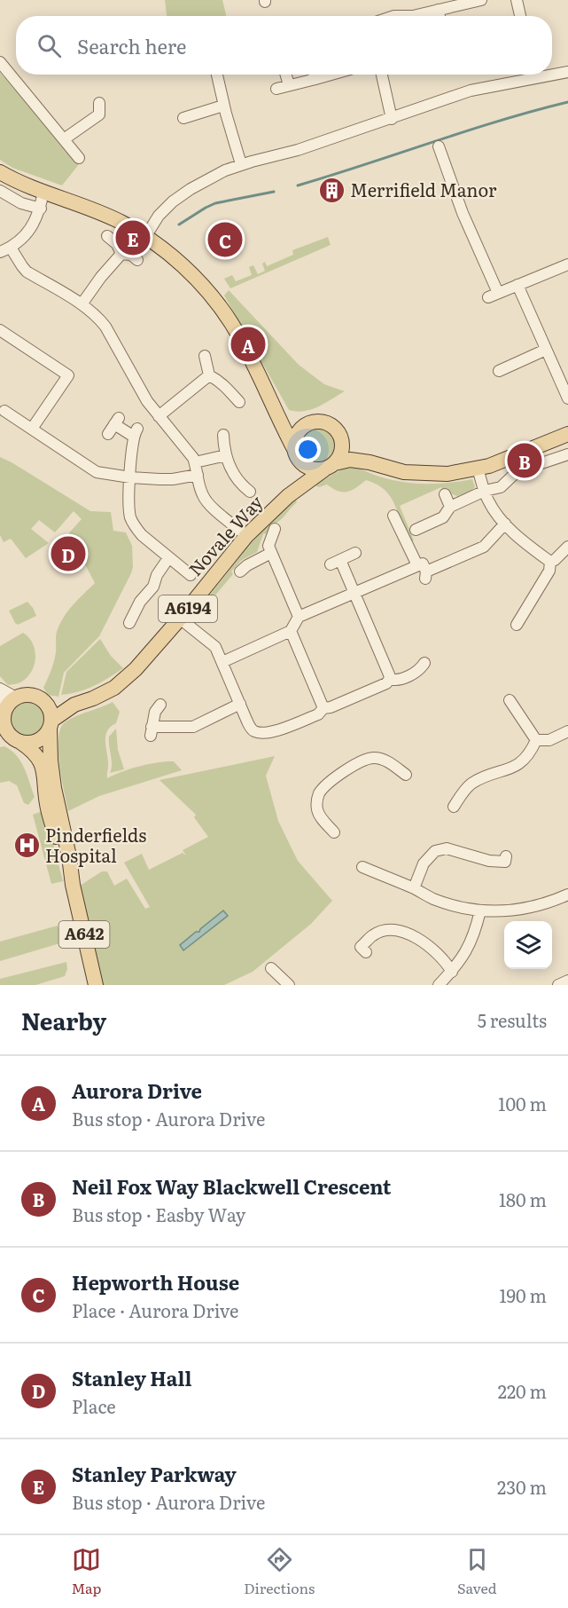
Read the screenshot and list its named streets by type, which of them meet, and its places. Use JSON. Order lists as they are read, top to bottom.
{
  "streets": {
    "main road": ["Novale Way", "A6194", "A642"]
  },
  "crossings": [
    ["Novale Way", "A6194"],
    ["Novale Way", "A642"],
    ["A6194", "A642"]
  ],
  "places": {
    "building": ["Merrifield Manor"],
    "hospital": ["Pinderfields Hospital"]
  },
  "page": {
    "search": "Search here",
    "pins": [
      "E",
      "C",
      "A",
      "B",
      "D"
    ],
    "heading": ["Nearby", "5 results"],
    "list": [
      {
        "mark": "A",
        "name": "Aurora Drive",
        "note": "Bus stop · Aurora Drive",
        "value": "100 m"
      },
      {
        "mark": "B",
        "name": "Neil Fox Way Blackwell Crescent",
        "note": "Bus stop · Easby Way",
        "value": "180 m"
      },
      {
        "mark": "C",
        "name": "Hepworth House",
        "note": "Place · Aurora Drive",
        "value": "190 m"
      },
      {
        "mark": "D",
        "name": "Stanley Hall",
        "note": "Place",
        "value": "220 m"
      },
      {
        "mark": "E",
        "name": "Stanley Parkway",
        "note": "Bus stop · Aurora Drive",
        "value": "230 m"
      }
    ],
    "nav": ["Map", "Directions", "Saved"]
  }
}
